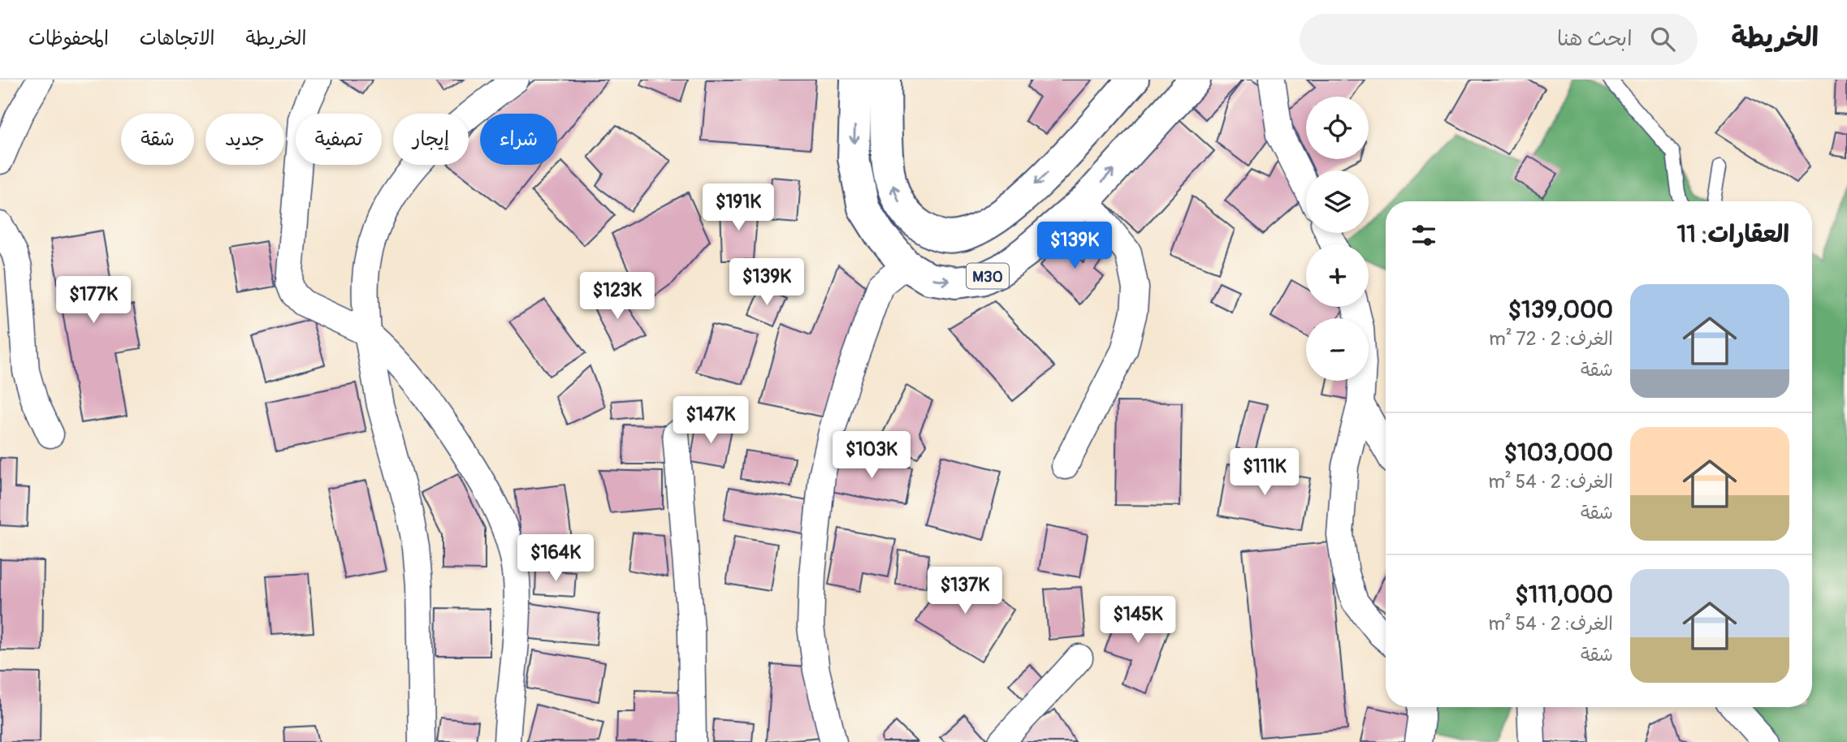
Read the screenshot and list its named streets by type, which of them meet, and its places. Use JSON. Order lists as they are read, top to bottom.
{
  "streets": {
    "highway": ["M30"]
  },
  "page": {
    "header": "الخريطة",
    "search": "ابحث هنا",
    "nav": ["الخريطة", "الاتجاهات", "المحفوظات"],
    "map_buttons": ["+", "−"],
    "chip": [
      "شراء",
      "إيجار",
      "تصفية",
      "جديد",
      "شقة"
    ],
    "price": [
      "$191K",
      "$139K",
      "$139K",
      "$123K",
      "$177K",
      "$147K",
      "$103K",
      "$111K",
      "$164K",
      "$137K",
      "$145K"
    ],
    "heading": "العقارات: 11",
    "list": [
      {
        "name": "$139,000",
        "note": "الغرف: 2 · 72 m² · شقة"
      },
      {
        "name": "$103,000",
        "note": "الغرف: 2 · 54 m² · شقة"
      },
      {
        "name": "$111,000",
        "note": "الغرف: 2 · 54 m² · شقة"
      }
    ]
  }
}
